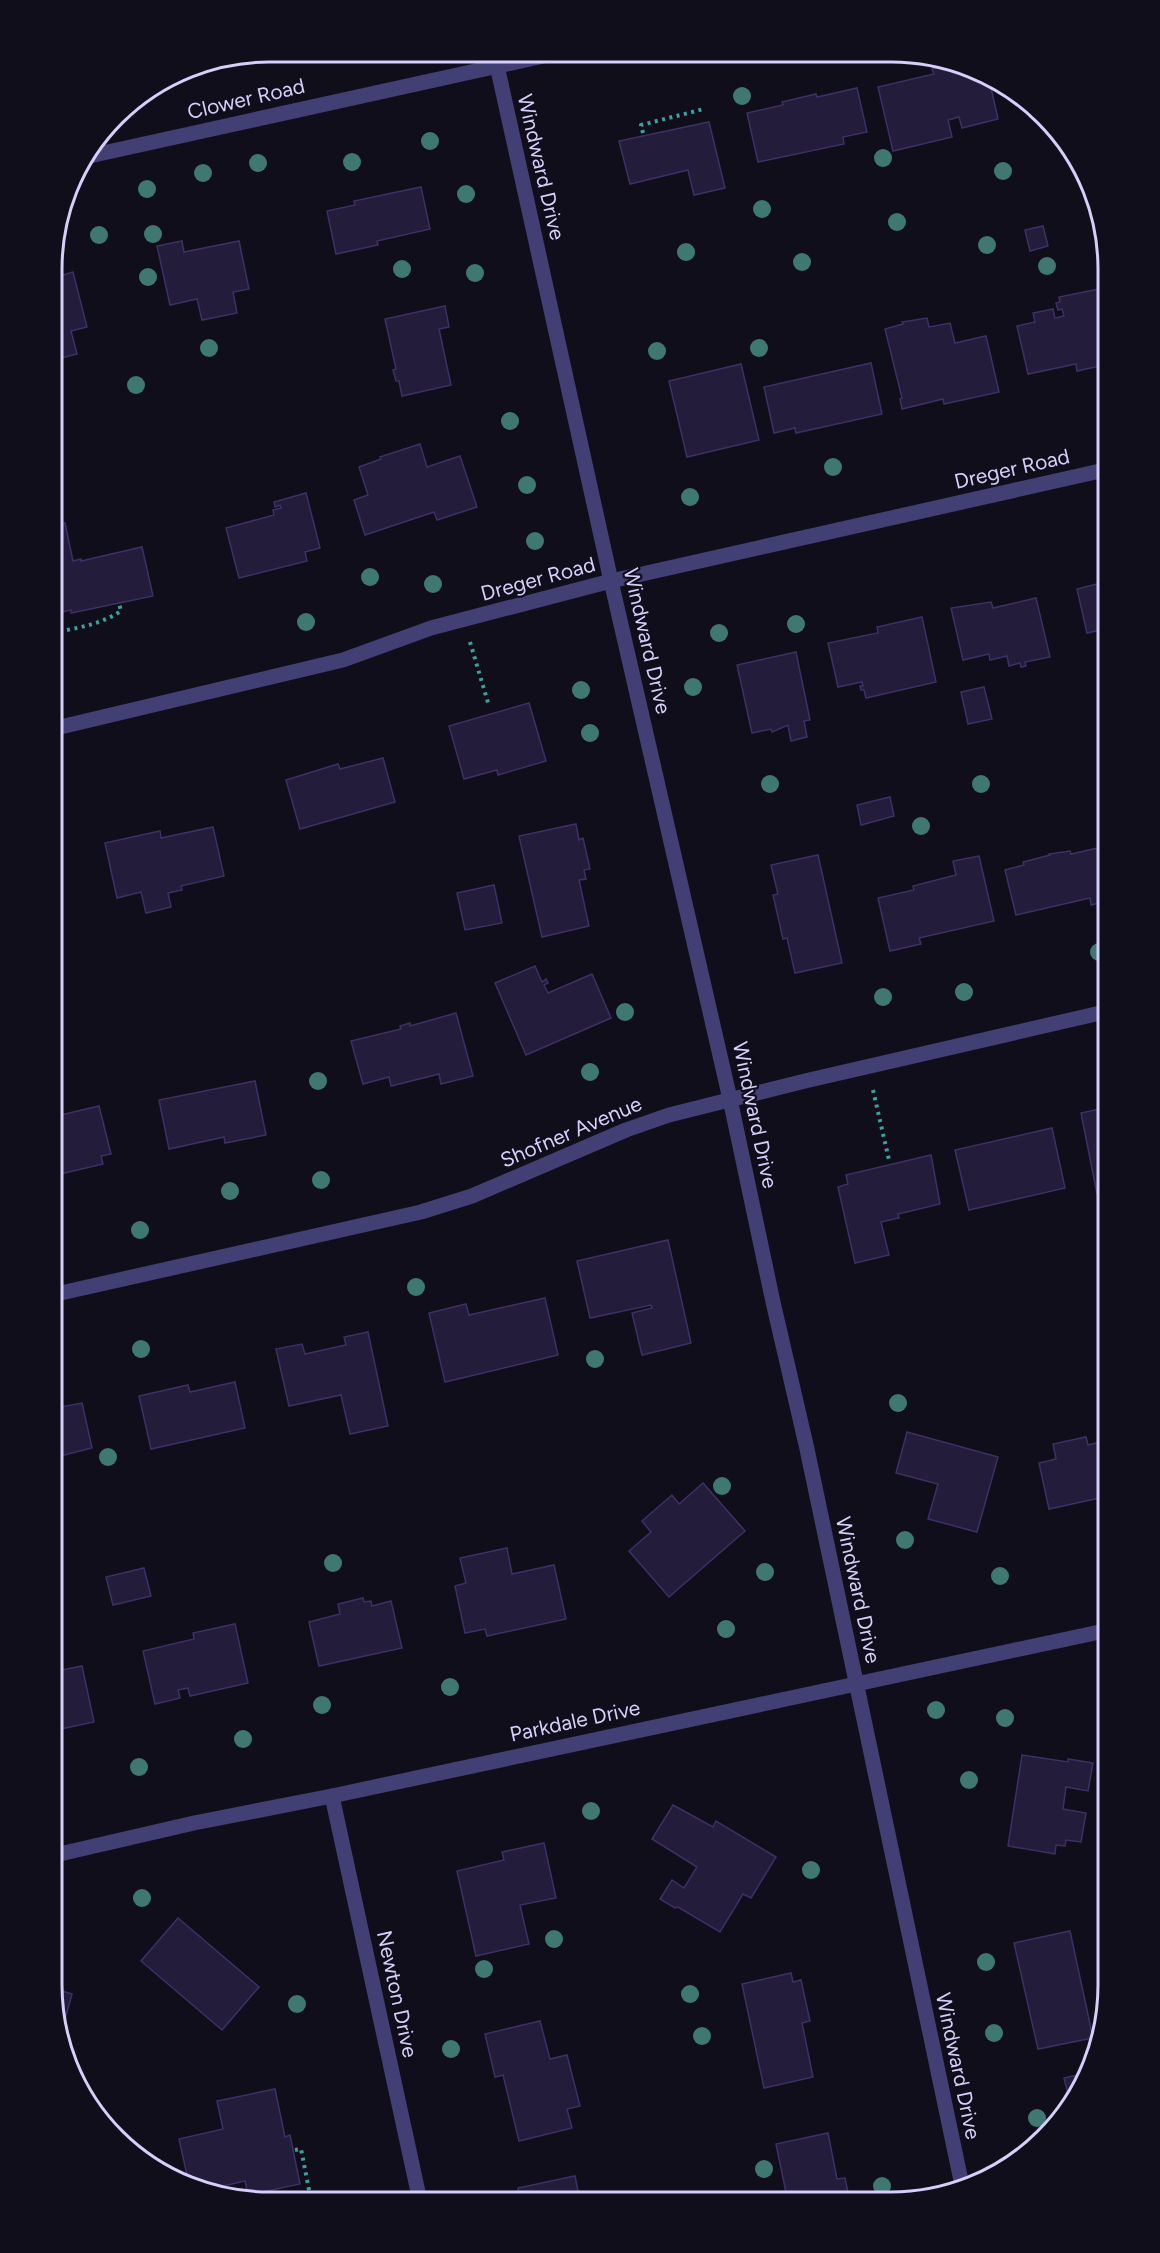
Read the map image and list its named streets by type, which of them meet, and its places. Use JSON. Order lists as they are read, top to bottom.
{
  "streets": {
    "street": [
      "Clower Road",
      "Windward Drive",
      "Dreger Road",
      "Shofner Avenue",
      "Parkdale Drive",
      "Newton Drive"
    ]
  },
  "crossings": [
    ["Windward Drive", "Dreger Road"],
    ["Windward Drive", "Shofner Avenue"],
    ["Windward Drive", "Parkdale Drive"],
    ["Parkdale Drive", "Newton Drive"]
  ]
}
